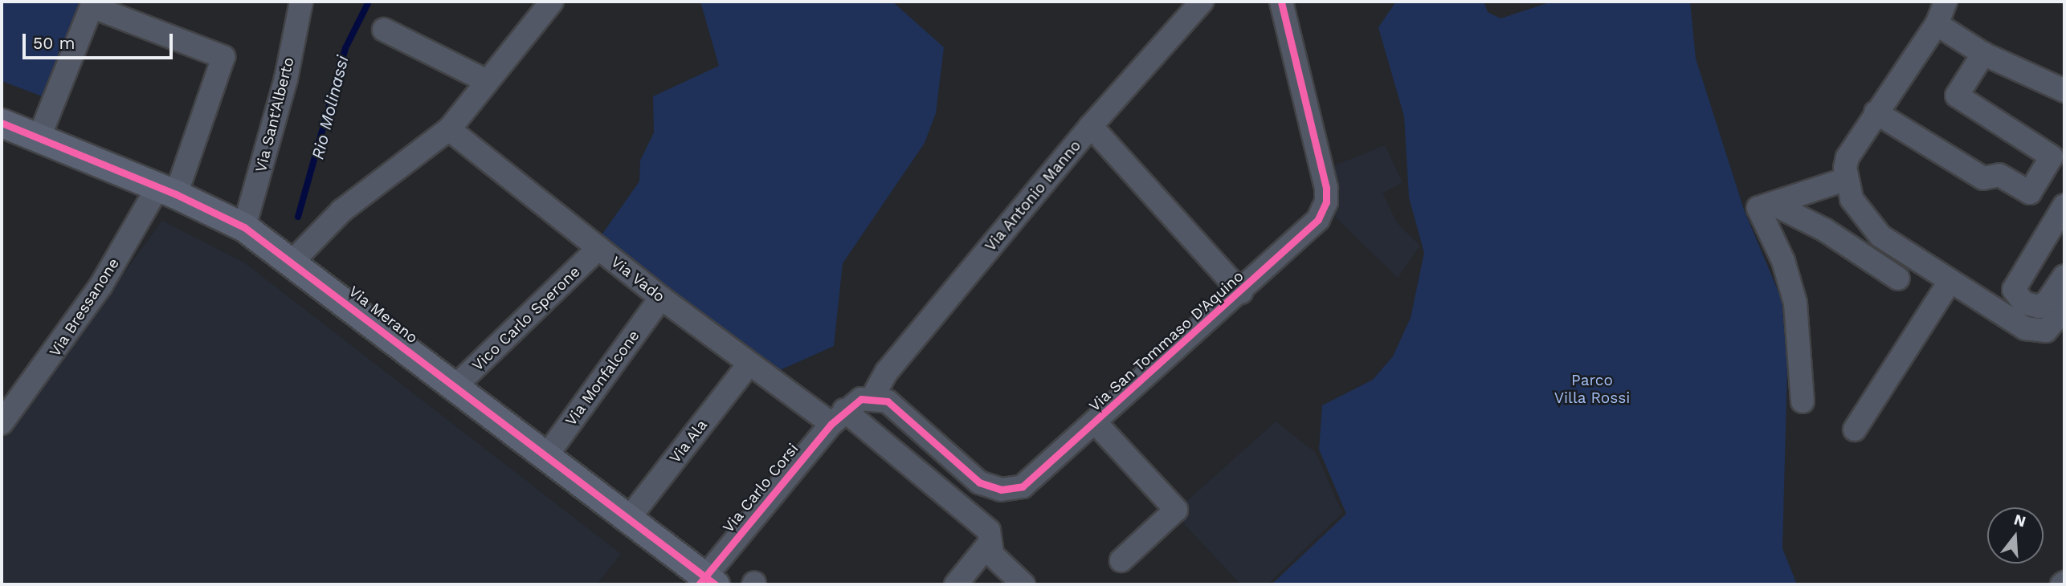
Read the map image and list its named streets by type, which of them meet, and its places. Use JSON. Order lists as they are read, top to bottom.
{
  "streets": {
    "main road": ["Via Merano"],
    "street": [
      "Via Sant'Alberto",
      "Via Antonio Manno",
      "Via Vado",
      "Via Bressanone",
      "Vico Carlo Sperone",
      "Via San Tommaso D'Aquino",
      "Via Monfalcone",
      "Via Ala",
      "Via Carlo Corsi"
    ]
  },
  "crossings": [
    ["Via Sant'Alberto", "Via Merano"],
    ["Via Antonio Manno", "Via San Tommaso D'Aquino"],
    ["Via Vado", "Vico Carlo Sperone"],
    ["Via Vado", "Via Monfalcone"],
    ["Via Vado", "Via Ala"],
    ["Via Vado", "Via Carlo Corsi"],
    ["Via Bressanone", "Via Merano"],
    ["Via Merano", "Vico Carlo Sperone"],
    ["Via Merano", "Via Monfalcone"],
    ["Via Merano", "Via Ala"],
    ["Via Merano", "Via Carlo Corsi"]
  ],
  "water": ["Rio Molinassi"],
  "parks": ["Parco Villa Rossi"],
  "scale_bar": "50 m",
  "north": "top"
}
